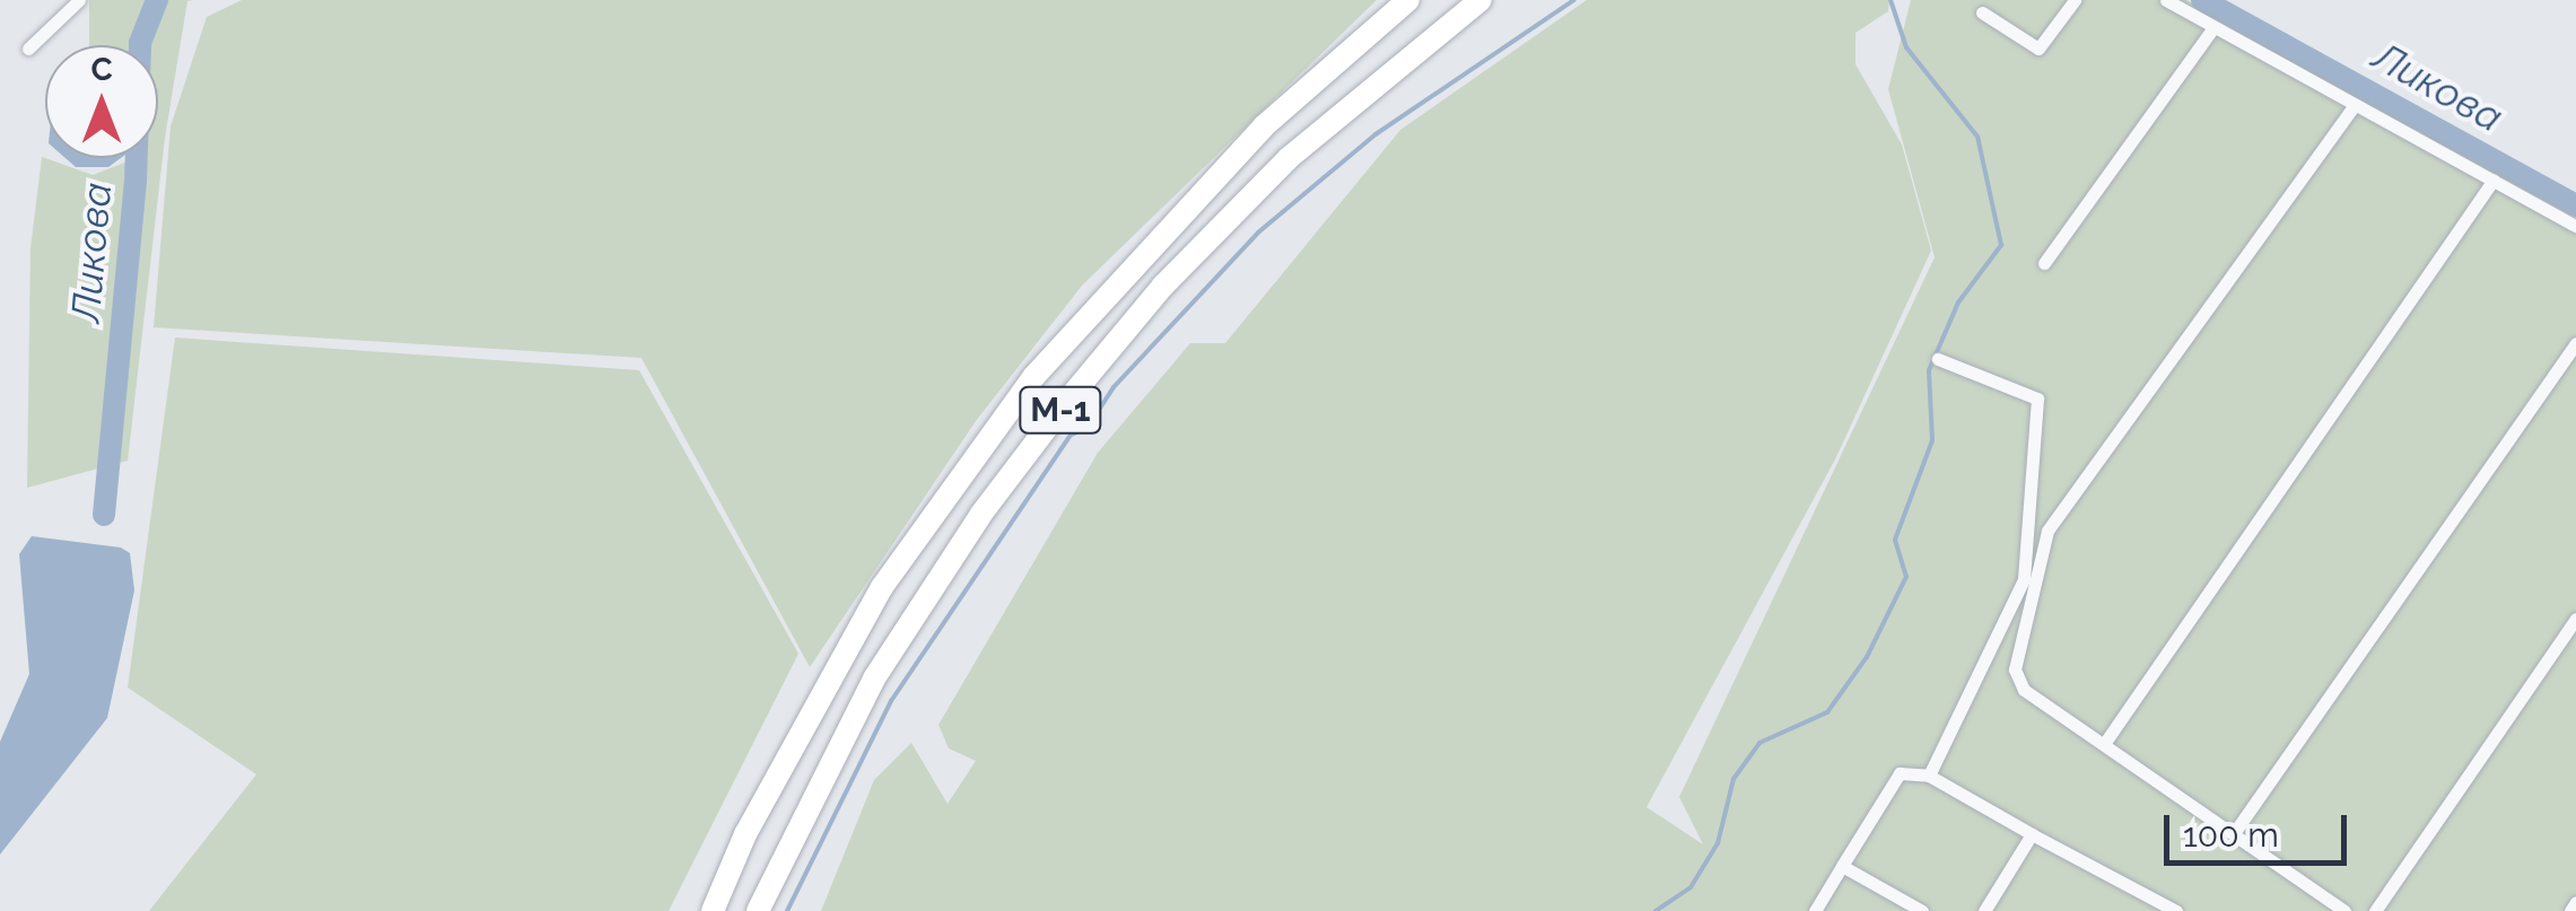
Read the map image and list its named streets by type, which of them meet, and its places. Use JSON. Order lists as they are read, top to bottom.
{
  "streets": {
    "highway": ["М-1"]
  },
  "water": ["Ликова"],
  "scale_bar": "100 m",
  "north": "top"
}
